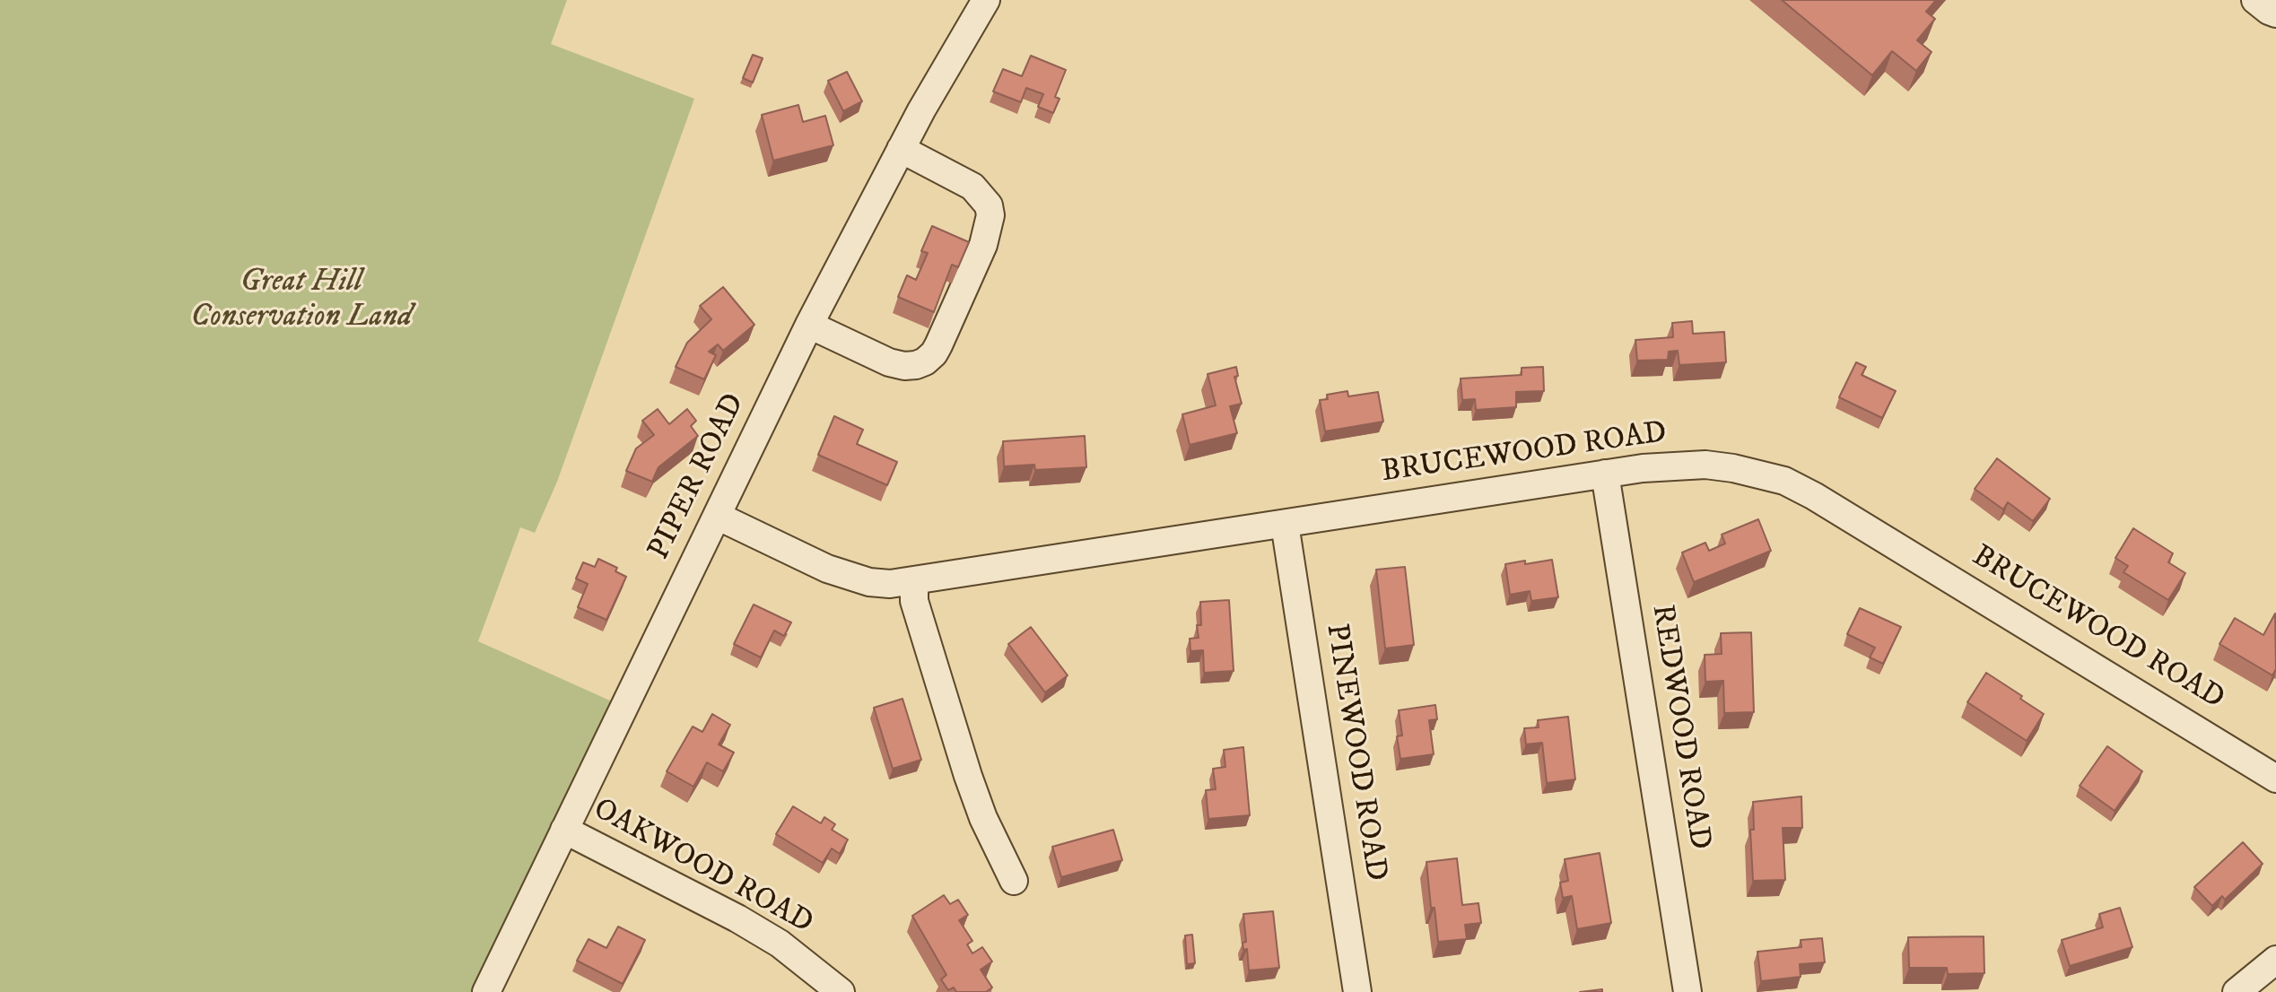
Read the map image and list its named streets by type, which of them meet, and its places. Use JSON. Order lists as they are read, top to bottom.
{
  "streets": {
    "street": [
      "BRUCEWOOD ROAD",
      "PIPER ROAD",
      "REDWOOD ROAD",
      "PINEWOOD ROAD",
      "OAKWOOD ROAD"
    ]
  },
  "crossings": [
    ["BRUCEWOOD ROAD", "PIPER ROAD"],
    ["BRUCEWOOD ROAD", "REDWOOD ROAD"],
    ["BRUCEWOOD ROAD", "PINEWOOD ROAD"],
    ["PIPER ROAD", "OAKWOOD ROAD"]
  ],
  "parks": ["Great Hill Conservation Land"]
}
